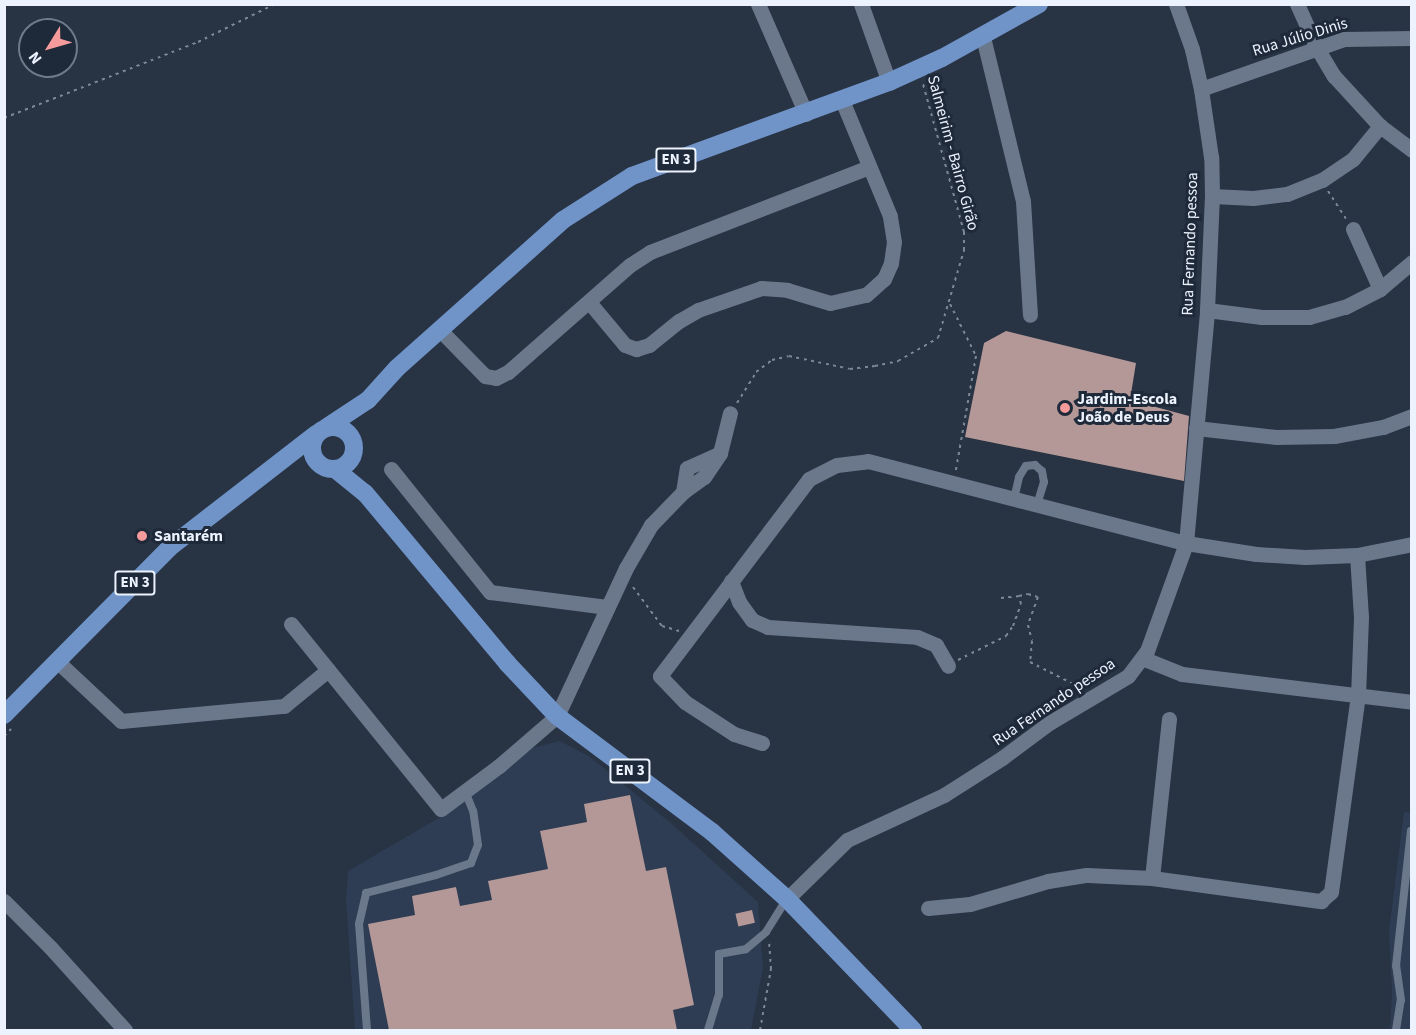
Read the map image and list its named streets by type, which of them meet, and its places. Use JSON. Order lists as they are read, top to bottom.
{
  "streets": {
    "main road": ["EN 3"],
    "street": ["Rua Júlio Dinis", "Rua Fernando pessoa"],
    "path": ["Salmeirim - Bairro Girão"]
  },
  "crossings": [
    ["Rua Júlio Dinis", "Rua Fernando pessoa"],
    ["Salmeirim - Bairro Girão", "EN 3"],
    ["EN 3", "Rua Fernando pessoa"]
  ],
  "places": ["Jardim-Escola João de Deus", "Santarém"],
  "north": "bottom left"
}
